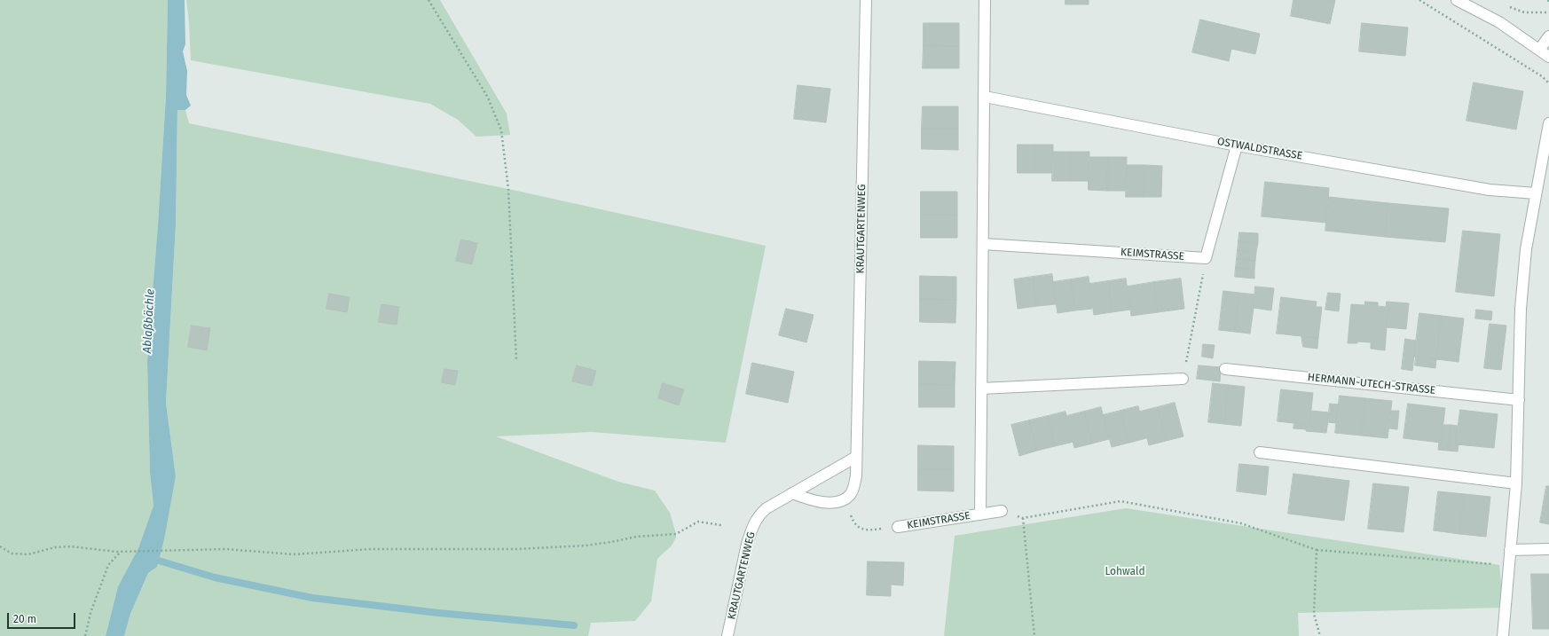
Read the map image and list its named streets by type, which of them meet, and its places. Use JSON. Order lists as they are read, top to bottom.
{
  "streets": {
    "street": [
      "OSTWALDSTRASSE",
      "KRAUTGARTENWEG",
      "KEIMSTRASSE",
      "HERMANN-UTECH-STRASSE"
    ]
  },
  "crossings": [
    ["OSTWALDSTRASSE", "KEIMSTRASSE"]
  ],
  "water": ["Ablaßbächle"],
  "parks": ["Lohwald"],
  "scale_bar": "20 m"
}
